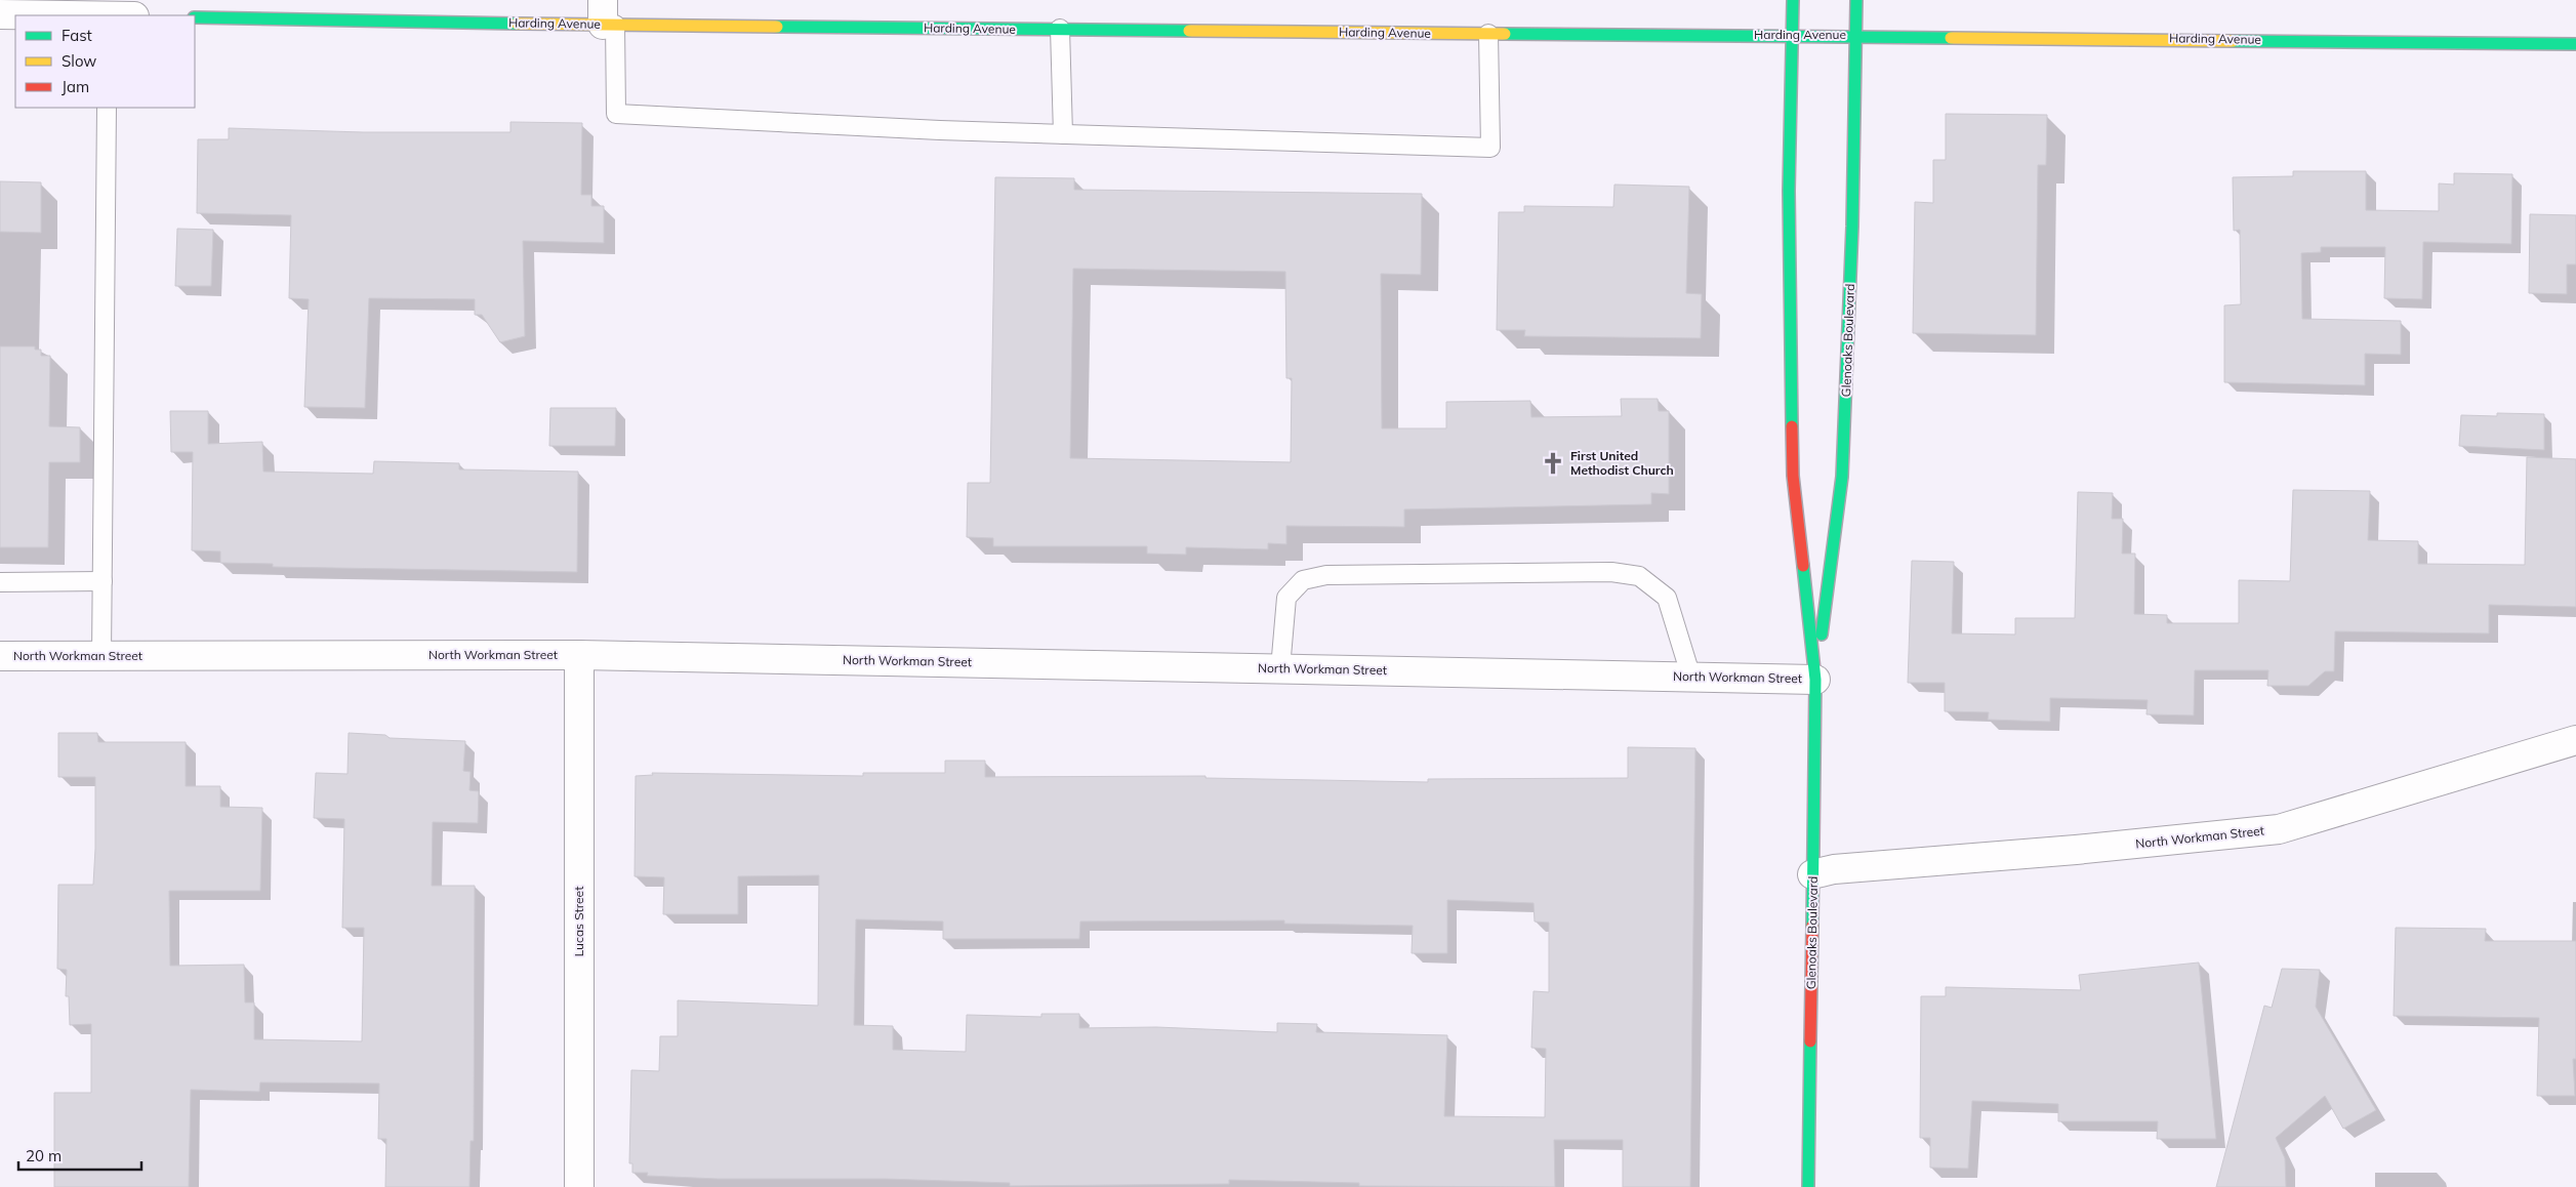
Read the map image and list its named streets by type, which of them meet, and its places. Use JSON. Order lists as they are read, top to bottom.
{
  "streets": {
    "street": [
      "Harding Avenue",
      "Glenoaks Boulevard",
      "North Workman Street",
      "Lucas Street"
    ]
  },
  "crossings": [
    ["Harding Avenue", "Glenoaks Boulevard"],
    ["Glenoaks Boulevard", "North Workman Street"],
    ["North Workman Street", "Lucas Street"]
  ],
  "places": {
    "church": ["First United Methodist Church"]
  },
  "legend": ["Fast", "Slow", "Jam"],
  "scale_bar": "20 m"
}
